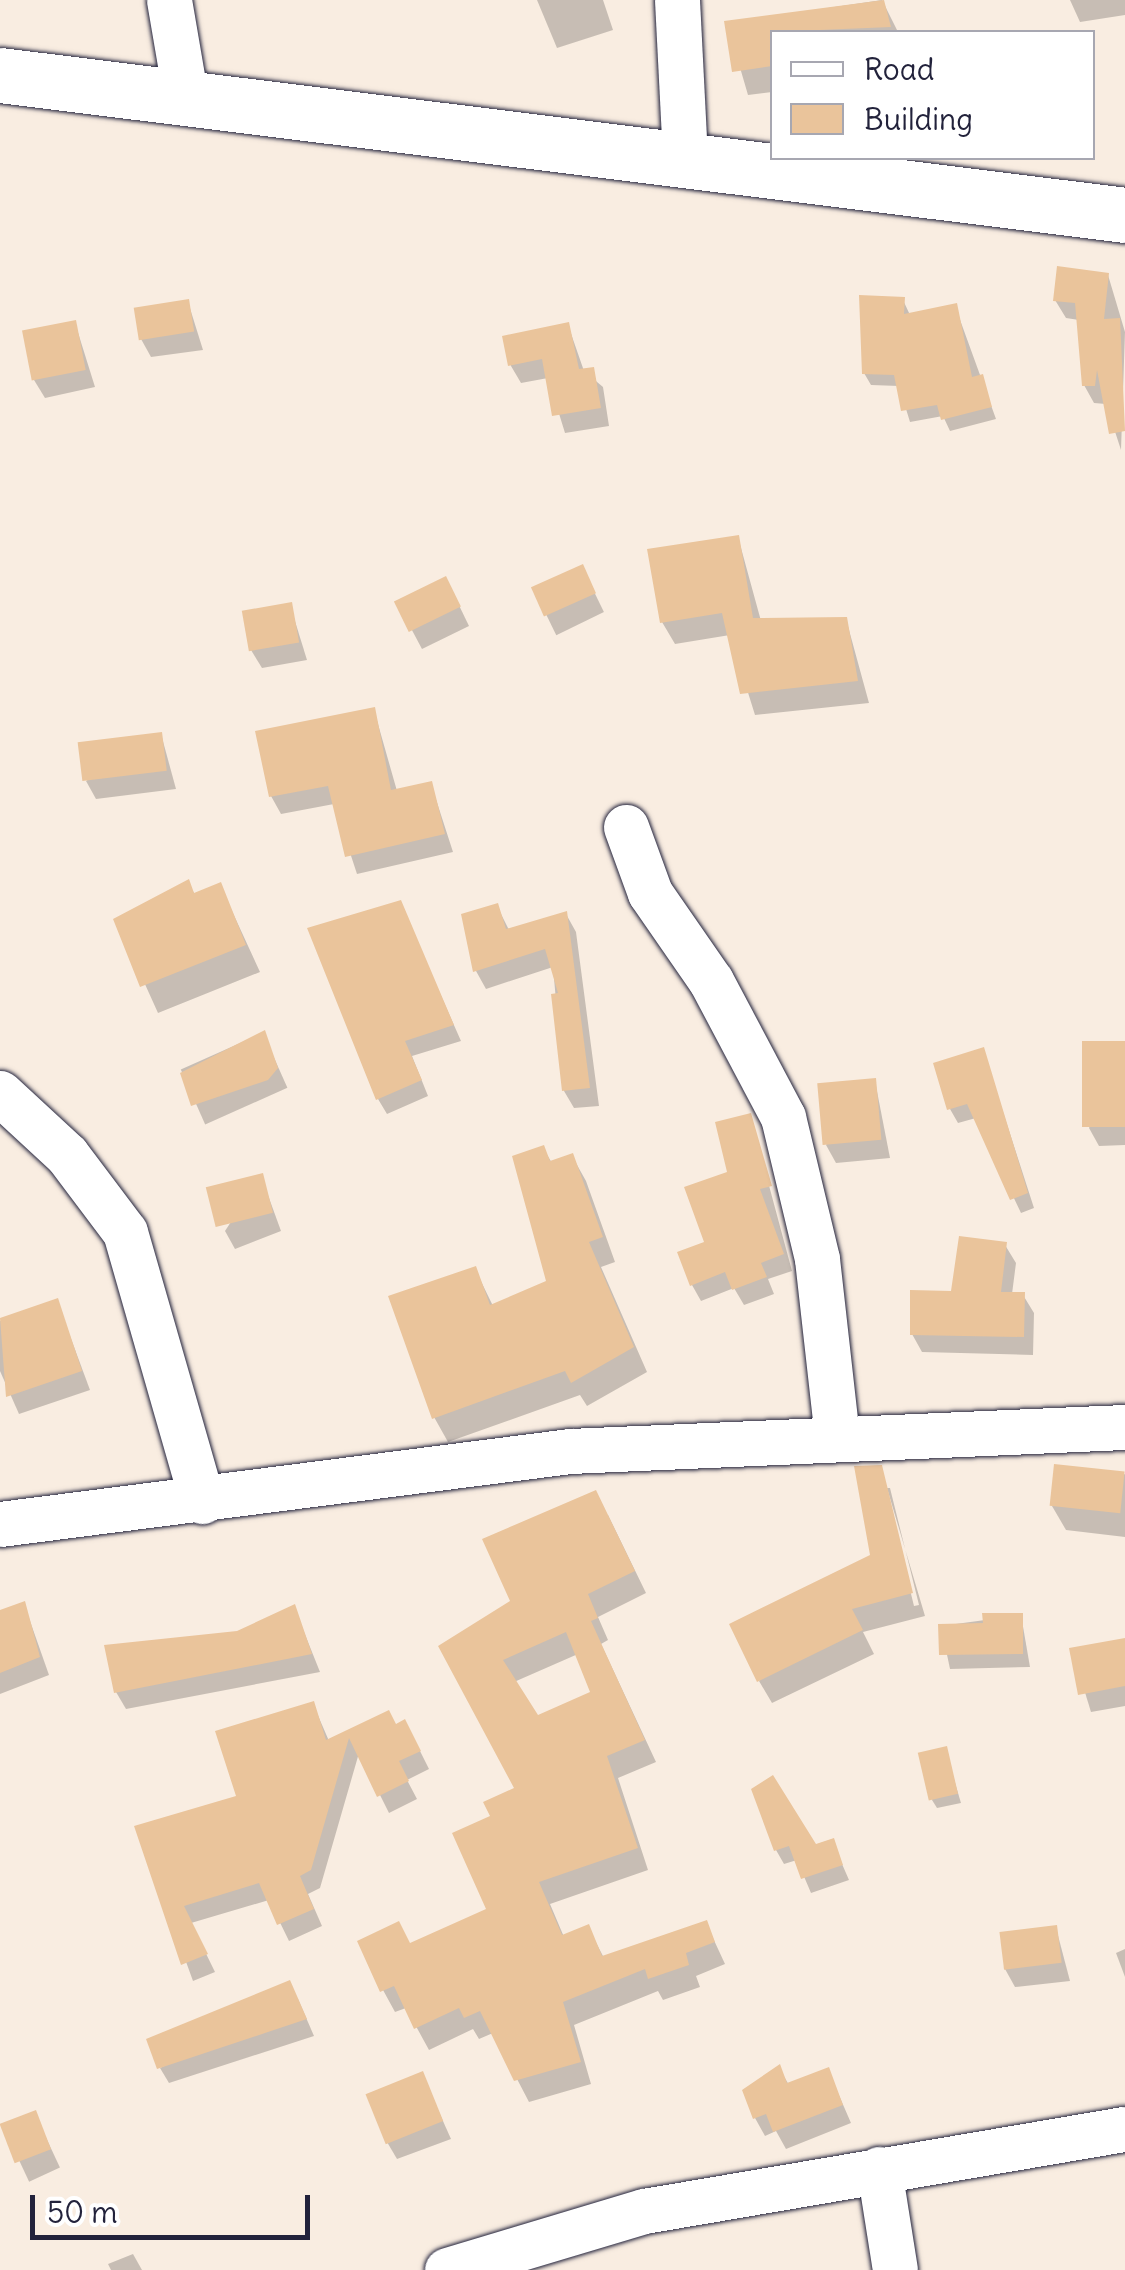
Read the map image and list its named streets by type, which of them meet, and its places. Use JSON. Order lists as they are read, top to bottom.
{
  "legend": ["Road", "Building"],
  "scale_bar": "50 m"
}
